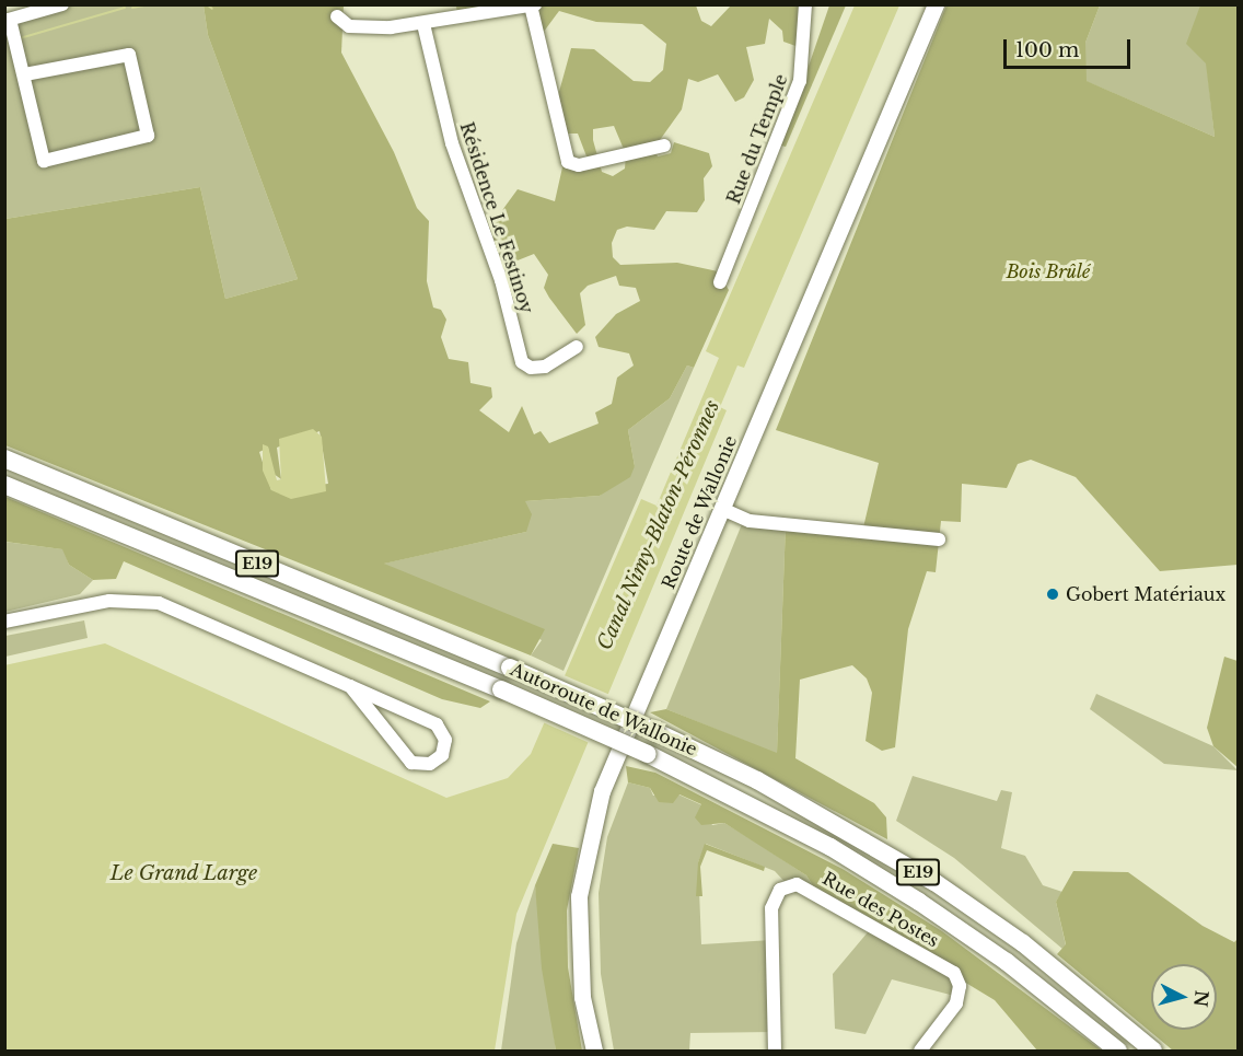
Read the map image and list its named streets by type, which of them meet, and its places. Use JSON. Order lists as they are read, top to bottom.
{
  "streets": {
    "highway": ["E19", "Autoroute de Wallonie"],
    "main road": ["Route de Wallonie"],
    "street": ["Rue du Temple", "Résidence Le Festinoy", "Rue des Postes"]
  },
  "water": ["Canal Nimy-Blaton-Péronnes", "Le Grand Large"],
  "parks": ["Bois Brûlé"],
  "places": ["Gobert Matériaux"],
  "scale_bar": "100 m",
  "north": "right"
}
